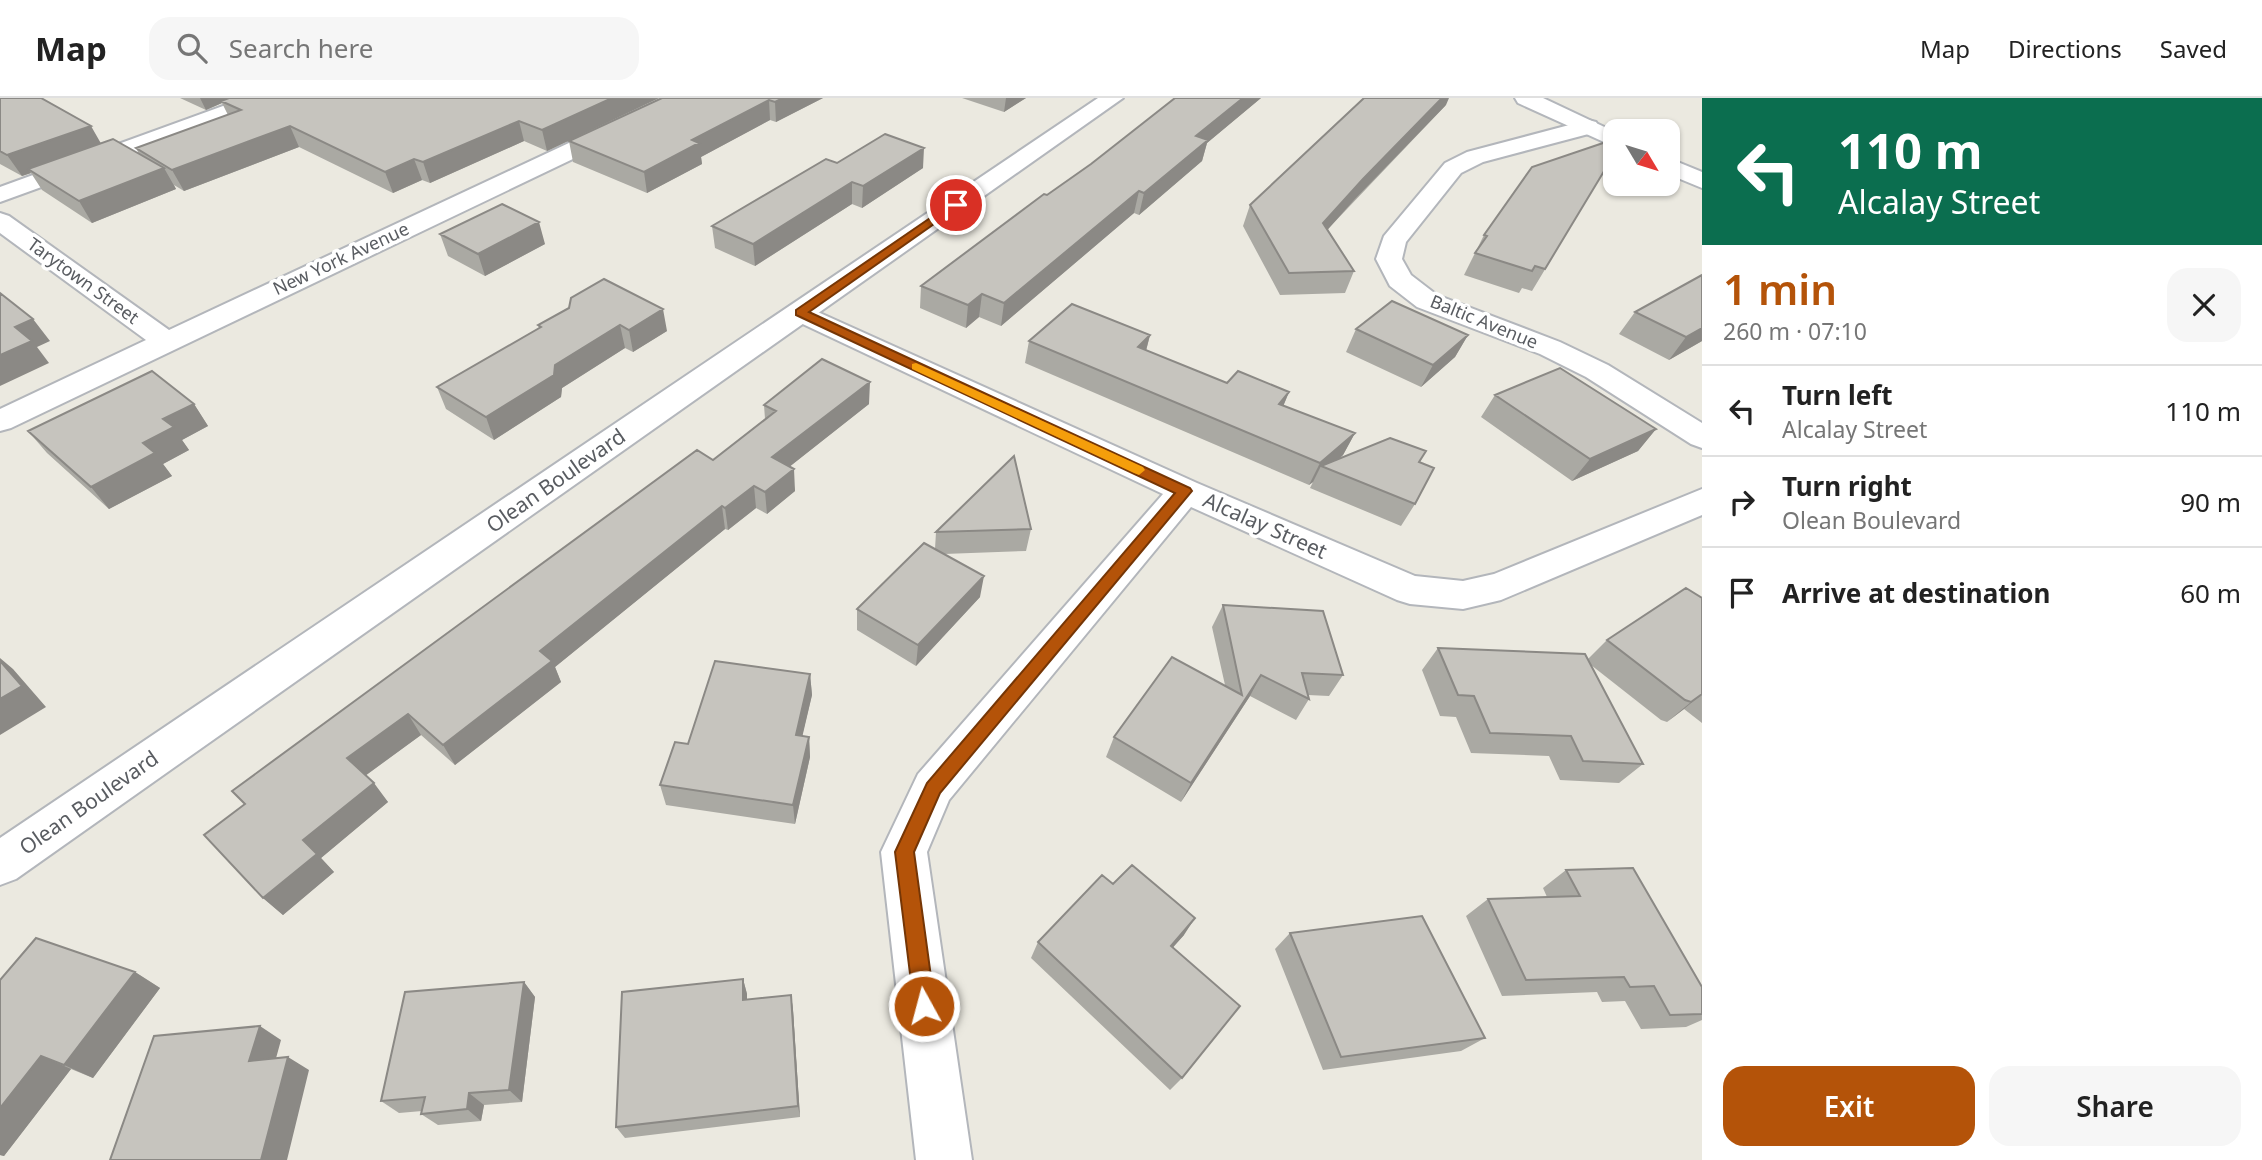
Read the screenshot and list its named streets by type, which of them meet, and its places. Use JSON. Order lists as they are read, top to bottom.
{
  "streets": {
    "street": [
      "New York Avenue",
      "Tarytown Street",
      "Baltic Avenue",
      "Olean Boulevard",
      "Alcalay Street"
    ]
  },
  "crossings": [
    ["New York Avenue", "Tarytown Street"],
    ["Olean Boulevard", "Alcalay Street"]
  ],
  "north": "bottom right",
  "page": {
    "header": "Map",
    "search": "Search here",
    "nav": ["Map", "Directions", "Saved"],
    "turn": ["110 m", "Alcalay Street"],
    "heading": ["1 min", "260 m · 07:10"],
    "list": [
      {
        "name": "Turn left",
        "note": "Alcalay Street",
        "value": "110 m"
      },
      {
        "name": "Turn right",
        "note": "Olean Boulevard",
        "value": "90 m"
      },
      {
        "name": "Arrive at destination",
        "value": "60 m"
      }
    ],
    "buttons": ["Exit", "Share"]
  }
}
